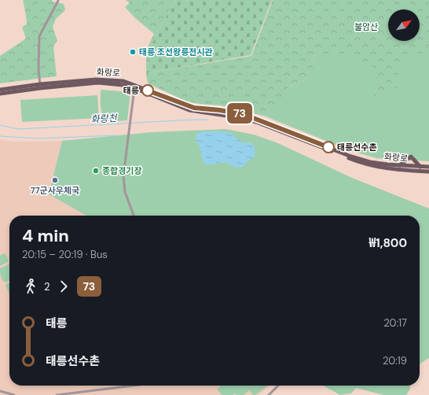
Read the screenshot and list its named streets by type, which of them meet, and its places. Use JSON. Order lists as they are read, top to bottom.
{
  "streets": {
    "main road": ["화랑로"]
  },
  "water": ["화랑천"],
  "parks": ["불암산"],
  "places": [
    "태릉 조선왕릉전시관",
    "태릉",
    "태릉선수촌",
    "종합경기장",
    "77군사우체국"
  ],
  "lines": ["bus line 73"],
  "north": "top right",
  "page": {
    "on_map": "73",
    "heading": ["4 min", "20:15 – 20:19 · Bus", "₩1,800"],
    "legs": ["2", "73"],
    "list": [
      {
        "name": "태릉",
        "value": "20:17"
      },
      {
        "name": "태릉선수촌",
        "value": "20:19"
      }
    ]
  }
}
